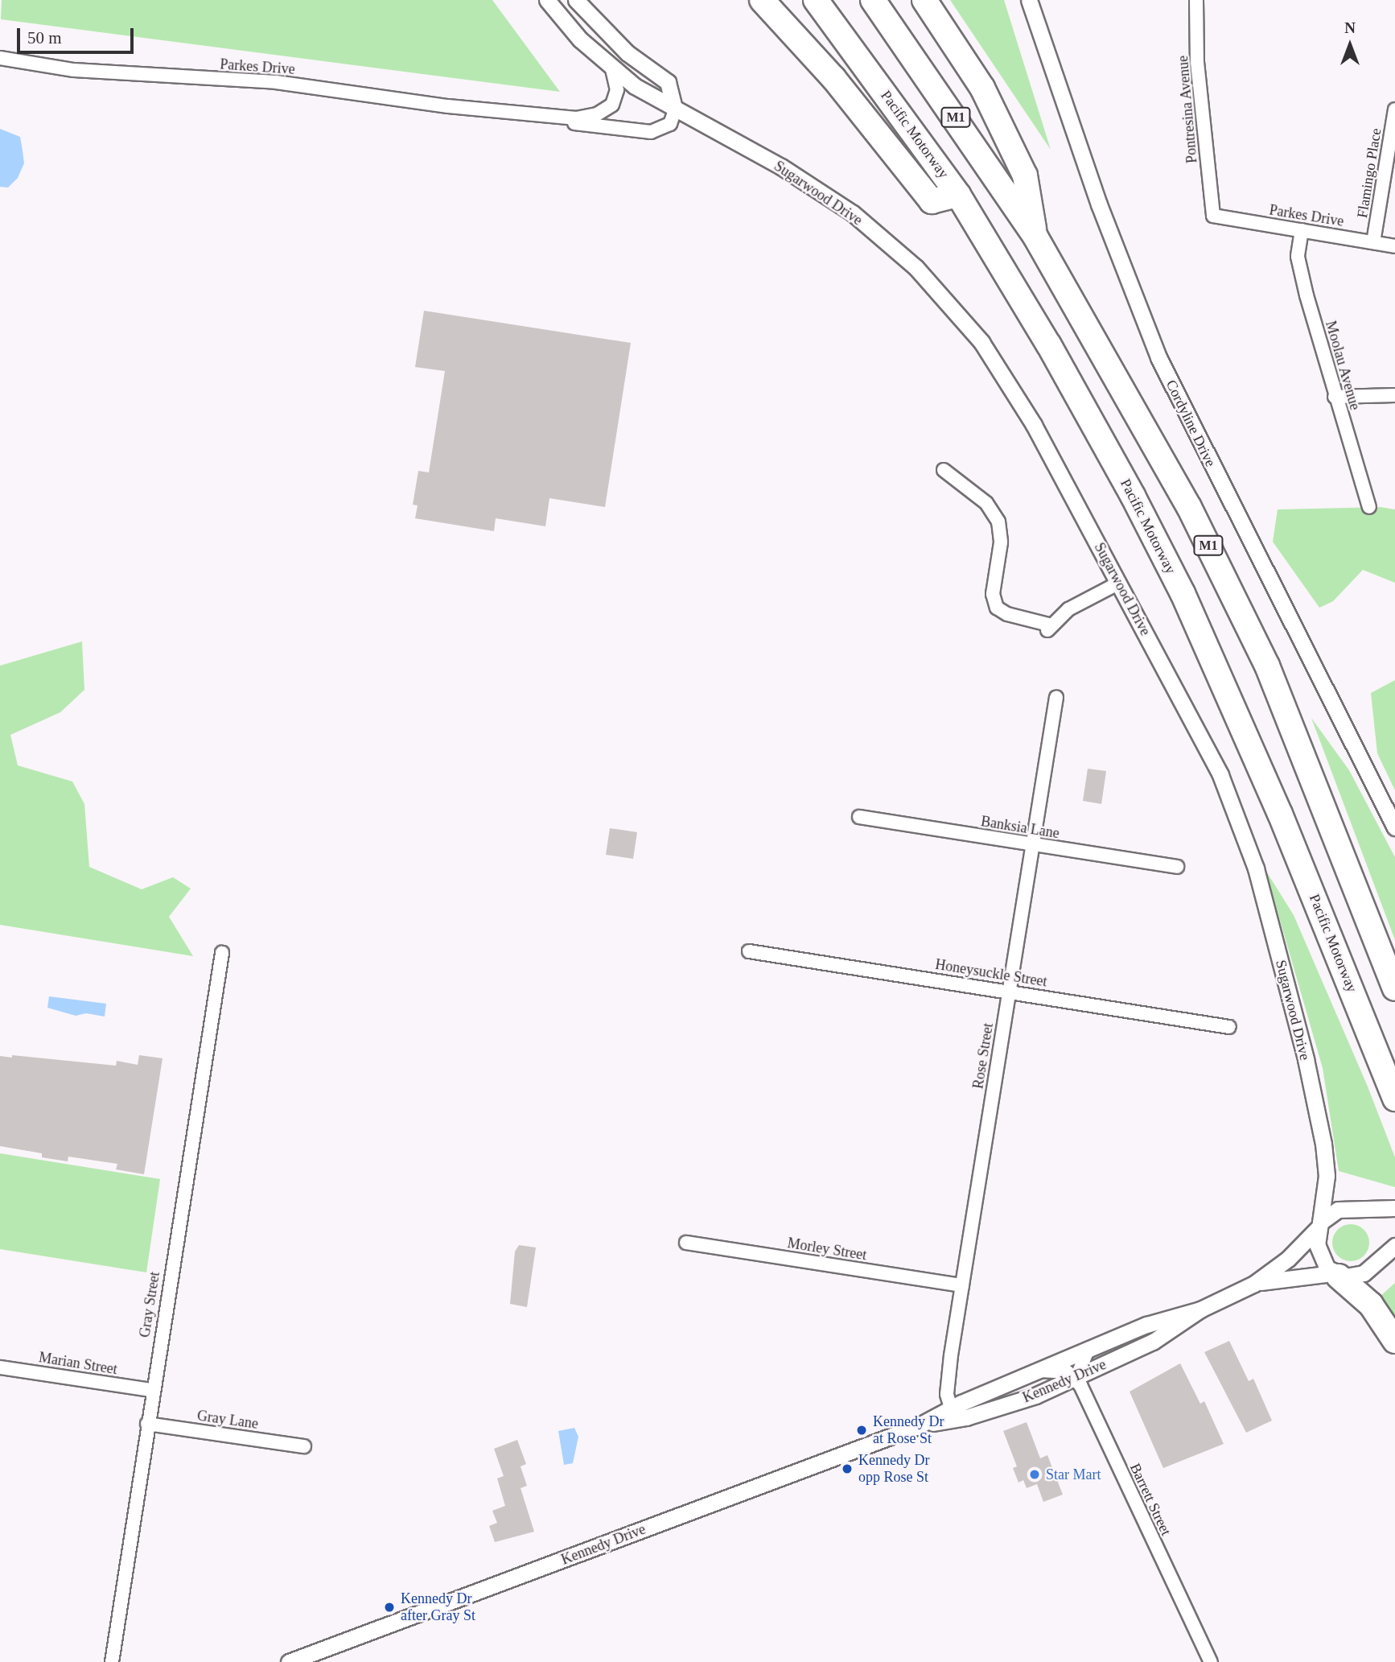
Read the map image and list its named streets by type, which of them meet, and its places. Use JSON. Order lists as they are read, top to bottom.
{
  "streets": {
    "highway": ["M1", "Pacific Motorway"],
    "street": [
      "Parkes Drive",
      "Pontresina Avenue",
      "Flamingo Place",
      "Sugarwood Drive",
      "Moolau Avenue",
      "Cordyline Drive",
      "Banksia Lane",
      "Honeysuckle Street",
      "Rose Street",
      "Morley Street",
      "Gray Street",
      "Marian Street",
      "Kennedy Drive",
      "Gray Lane",
      "Barrett Street"
    ]
  },
  "crossings": [
    ["Parkes Drive", "Pontresina Avenue"],
    ["Parkes Drive", "Flamingo Place"],
    ["Parkes Drive", "Sugarwood Drive"],
    ["Parkes Drive", "Moolau Avenue"],
    ["Sugarwood Drive", "Kennedy Drive"],
    ["Banksia Lane", "Rose Street"],
    ["Honeysuckle Street", "Rose Street"],
    ["Rose Street", "Morley Street"],
    ["Rose Street", "Kennedy Drive"],
    ["Gray Street", "Marian Street"],
    ["Gray Street", "Gray Lane"],
    ["Kennedy Drive", "Barrett Street"]
  ],
  "places": [
    "Kennedy Dr at Rose St",
    "Kennedy Dr opp Rose St",
    "Star Mart",
    "Kennedy Dr after Gray St"
  ],
  "scale_bar": "50 m",
  "north": "top"
}
